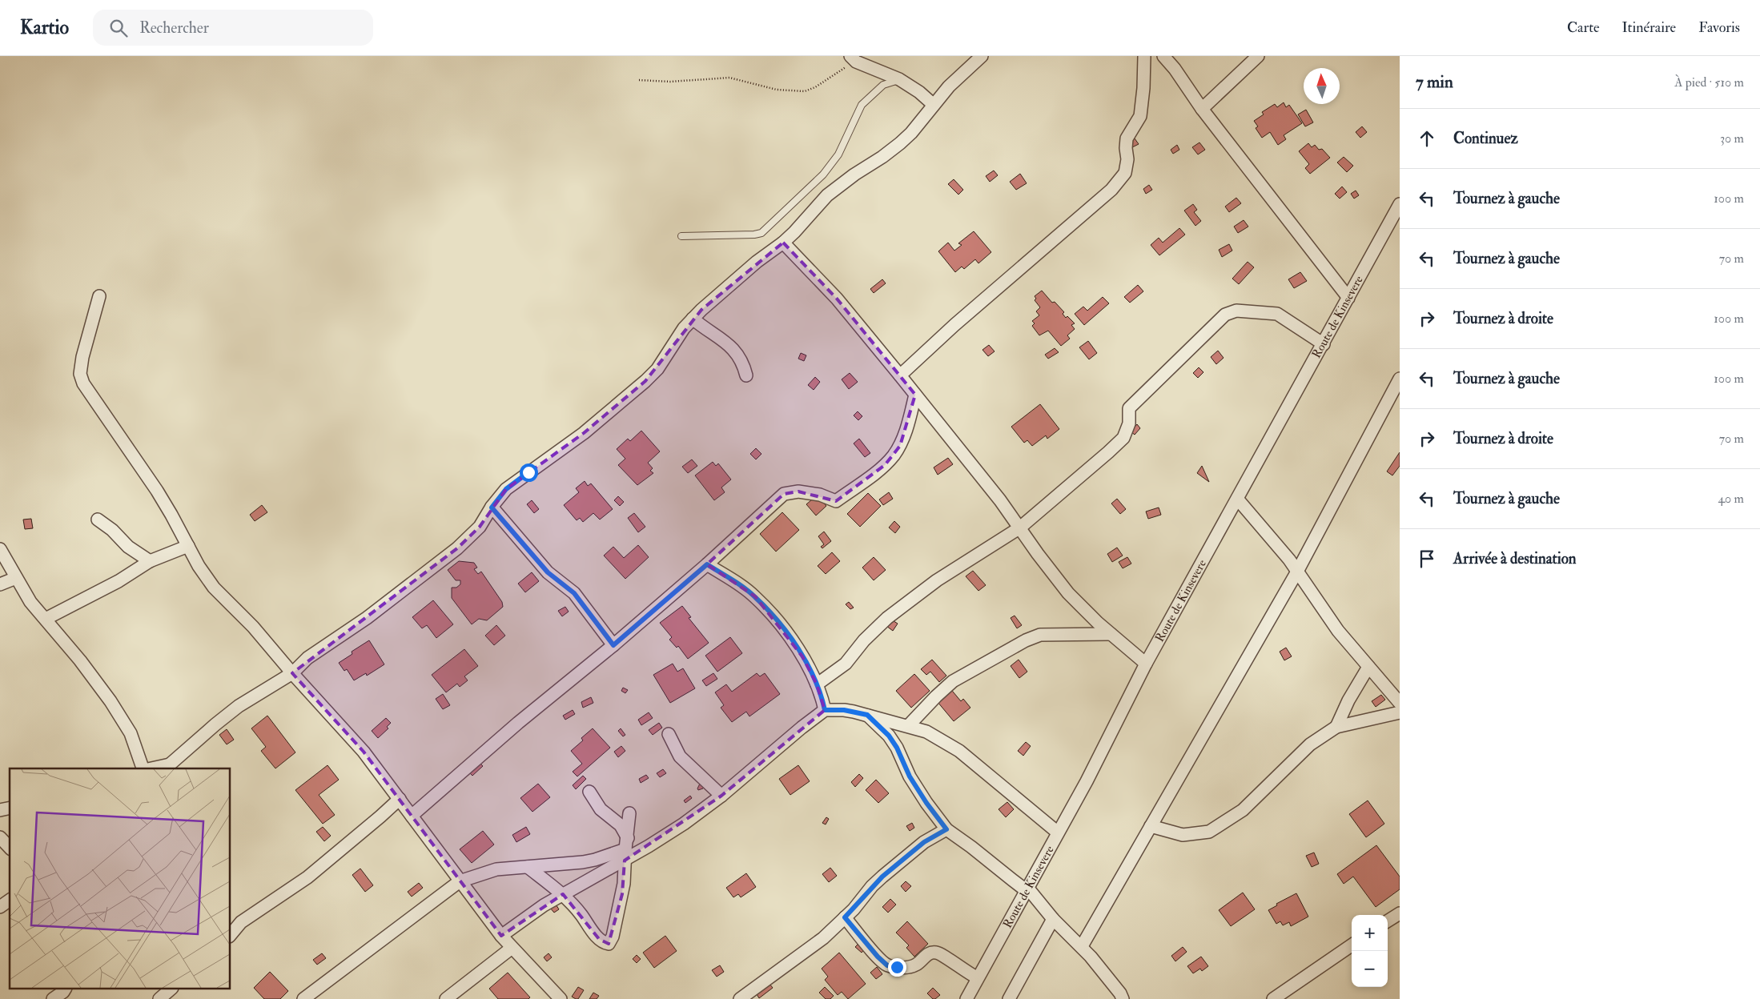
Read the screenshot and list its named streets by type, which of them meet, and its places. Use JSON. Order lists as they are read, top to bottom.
{
  "streets": {
    "street": ["Route de Kinsevere"]
  },
  "north": "top",
  "page": {
    "header": "Kartio",
    "search": "Rechercher",
    "nav": ["Carte", "Itinéraire", "Favoris"],
    "heading": ["7 min", "À pied · 510 m"],
    "list": [
      ["Continuez", "30 m"],
      ["Tournez à gauche", "100 m"],
      ["Tournez à gauche", "70 m"],
      ["Tournez à droite", "100 m"],
      ["Tournez à gauche", "100 m"],
      ["Tournez à droite", "70 m"],
      ["Tournez à gauche", "40 m"],
      "Arrivée à destination"
    ],
    "map_buttons": ["+", "−"]
  }
}
